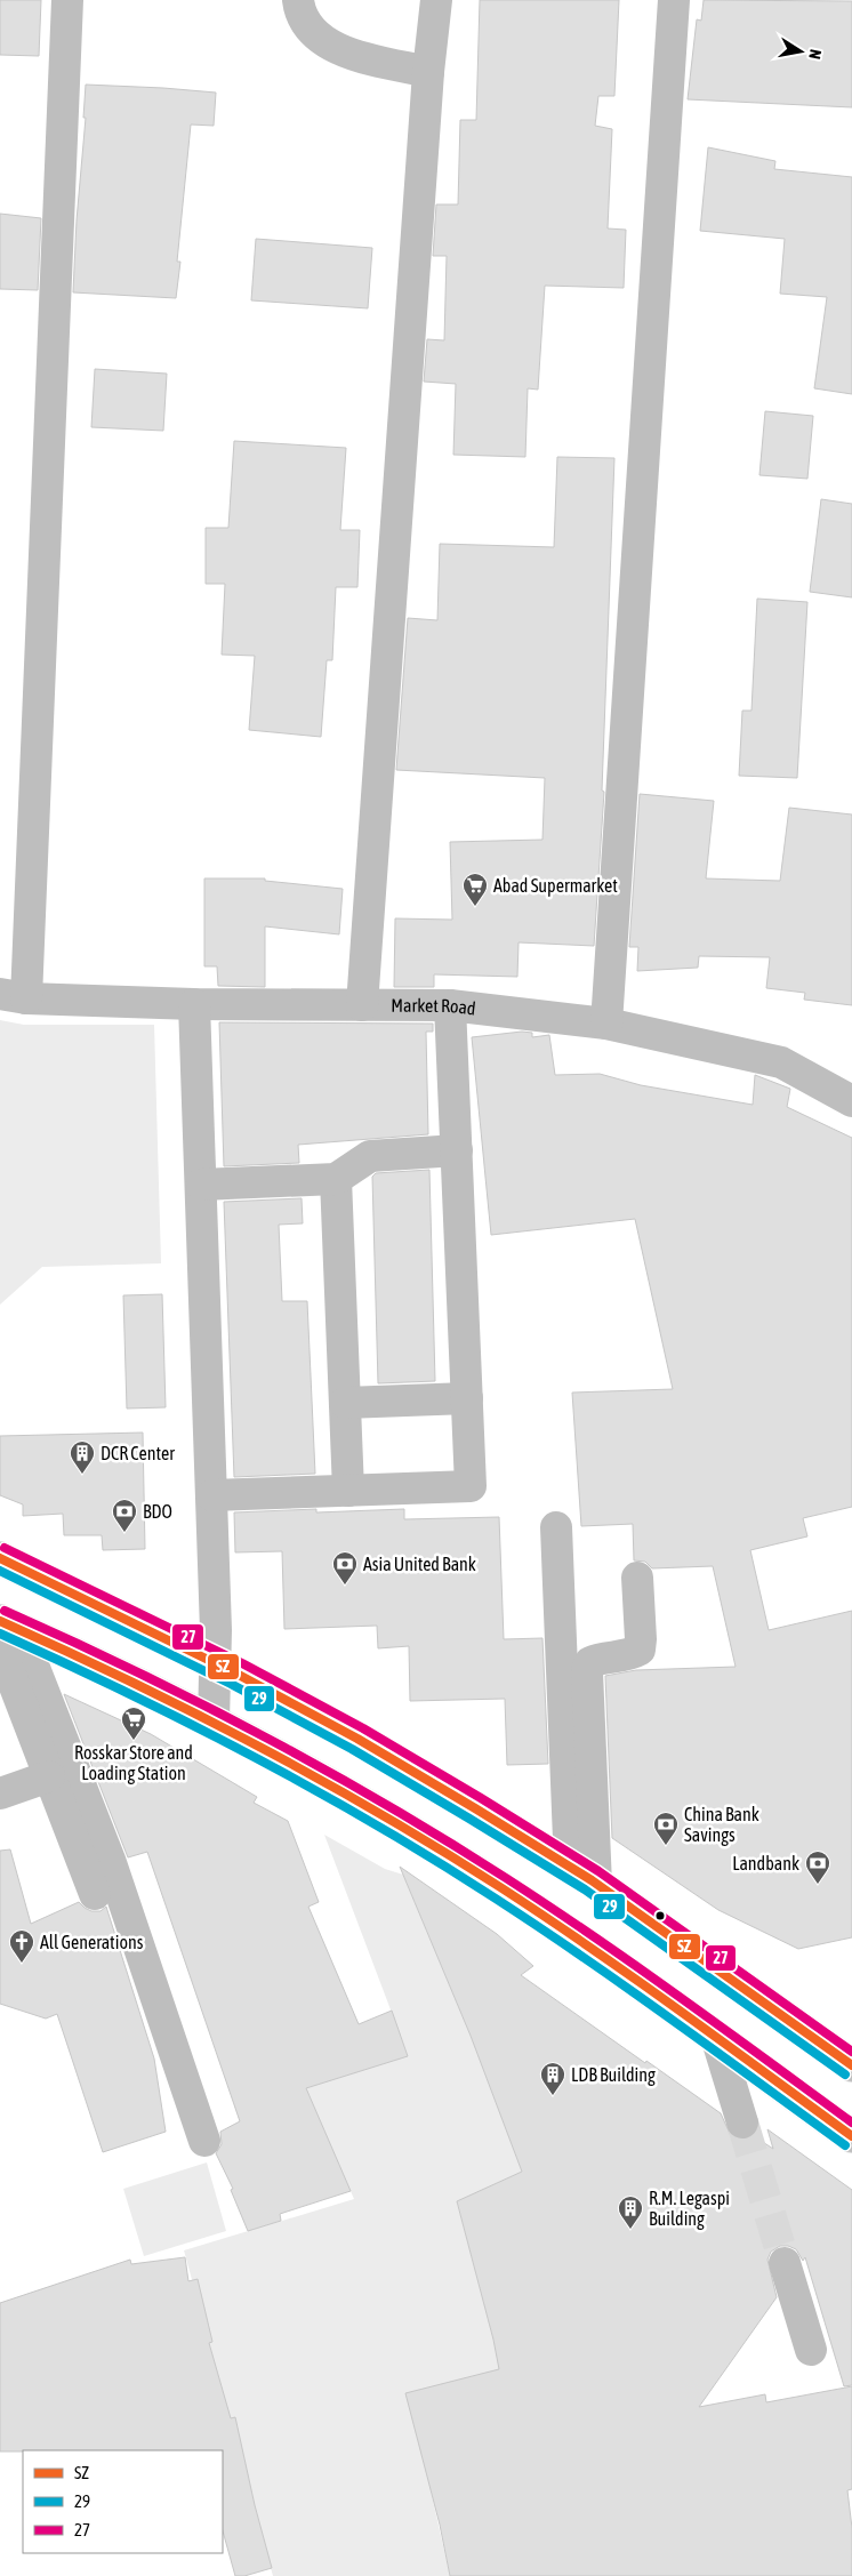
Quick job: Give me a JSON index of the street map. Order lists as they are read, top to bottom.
{
  "streets": {
    "main road": ["Market Road"]
  },
  "places": {
    "supermarket": ["Abad Supermarket", "Rosskar Store and Loading Station"],
    "building": ["DCR Center", "LDB Building", "R.M. Legaspi Building"],
    "bank": [
      "BDO",
      "Asia United Bank",
      "China Bank Savings",
      "Landbank"
    ],
    "church": ["All Generations"]
  },
  "lines": ["transit line 27", "transit line SZ", "transit line 29"],
  "legend": ["SZ", "29", "27"],
  "north": "right"
}
